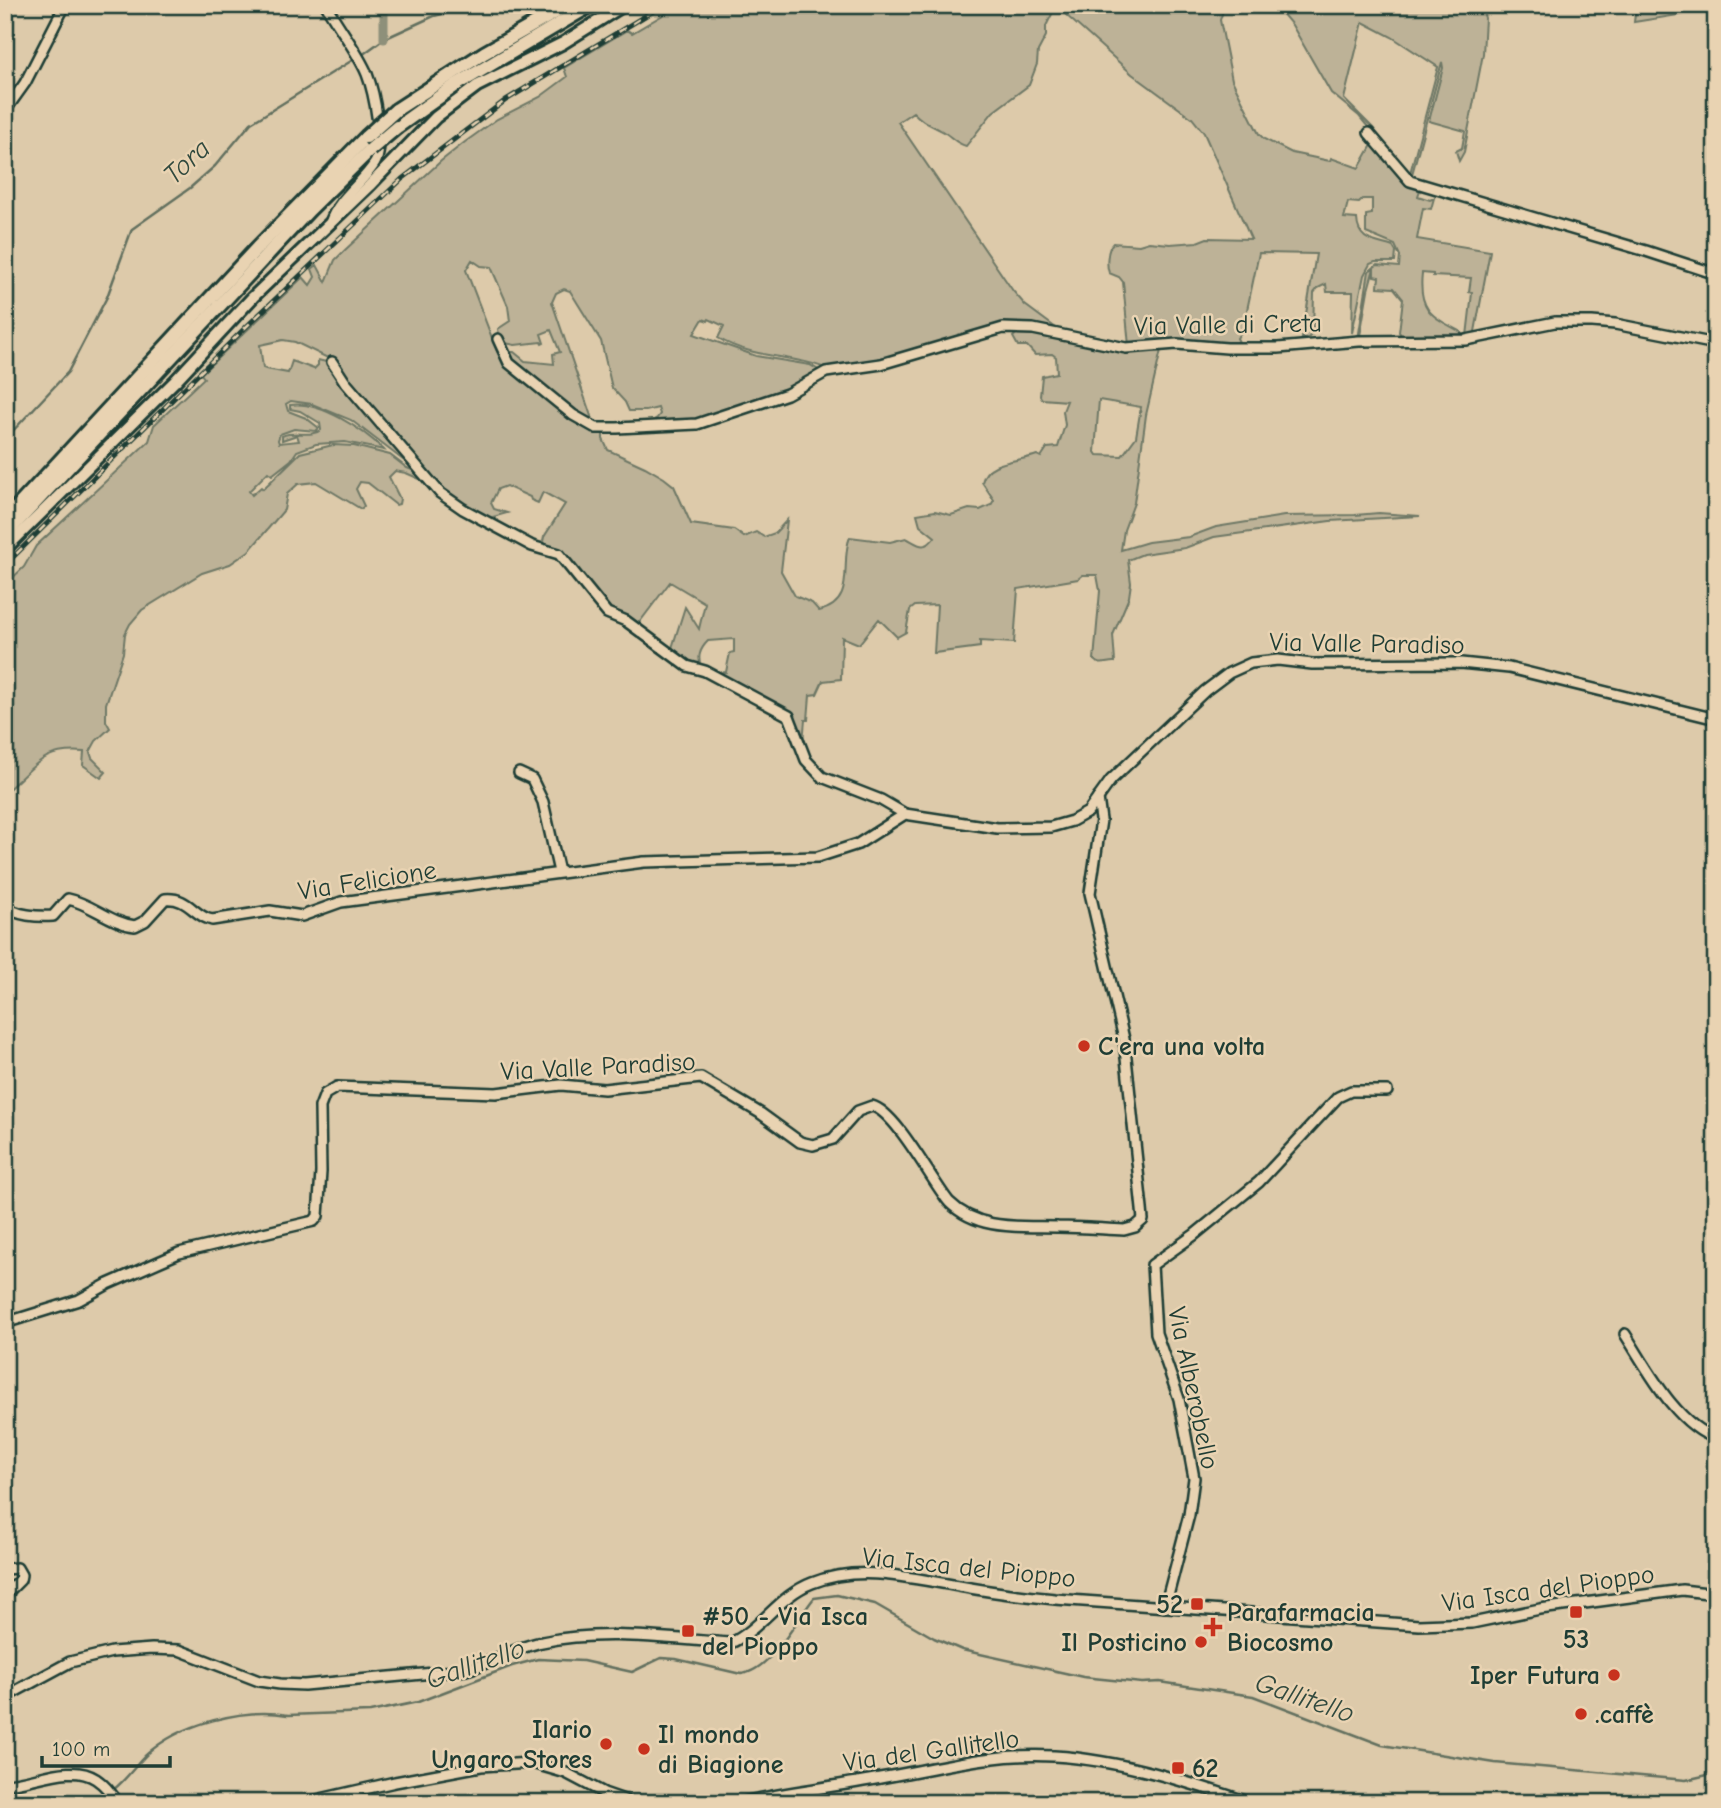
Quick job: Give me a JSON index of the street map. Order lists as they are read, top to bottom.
{
  "streets": {
    "street": [
      "Via Valle di Creta",
      "Via Valle Paradiso",
      "Via Felicione",
      "Via Alberobello",
      "Via Isca del Pioppo",
      "Via del Gallitello"
    ]
  },
  "crossings": [
    ["Via Alberobello", "Via Isca del Pioppo"]
  ],
  "water": ["Tora", "Gallitello"],
  "places": {
    "other": [
      "C'era una volta",
      "Il Posticino",
      "Iper Futura",
      ".caffè",
      "Ilario Ungaro Stores",
      "Il mondo di Biagione"
    ],
    "transit": [
      "52",
      "53",
      "#50 - Via Isca del Pioppo",
      "62"
    ],
    "health": ["Parafarmacia Biocosmo"]
  },
  "scale_bar": "100 m"
}
